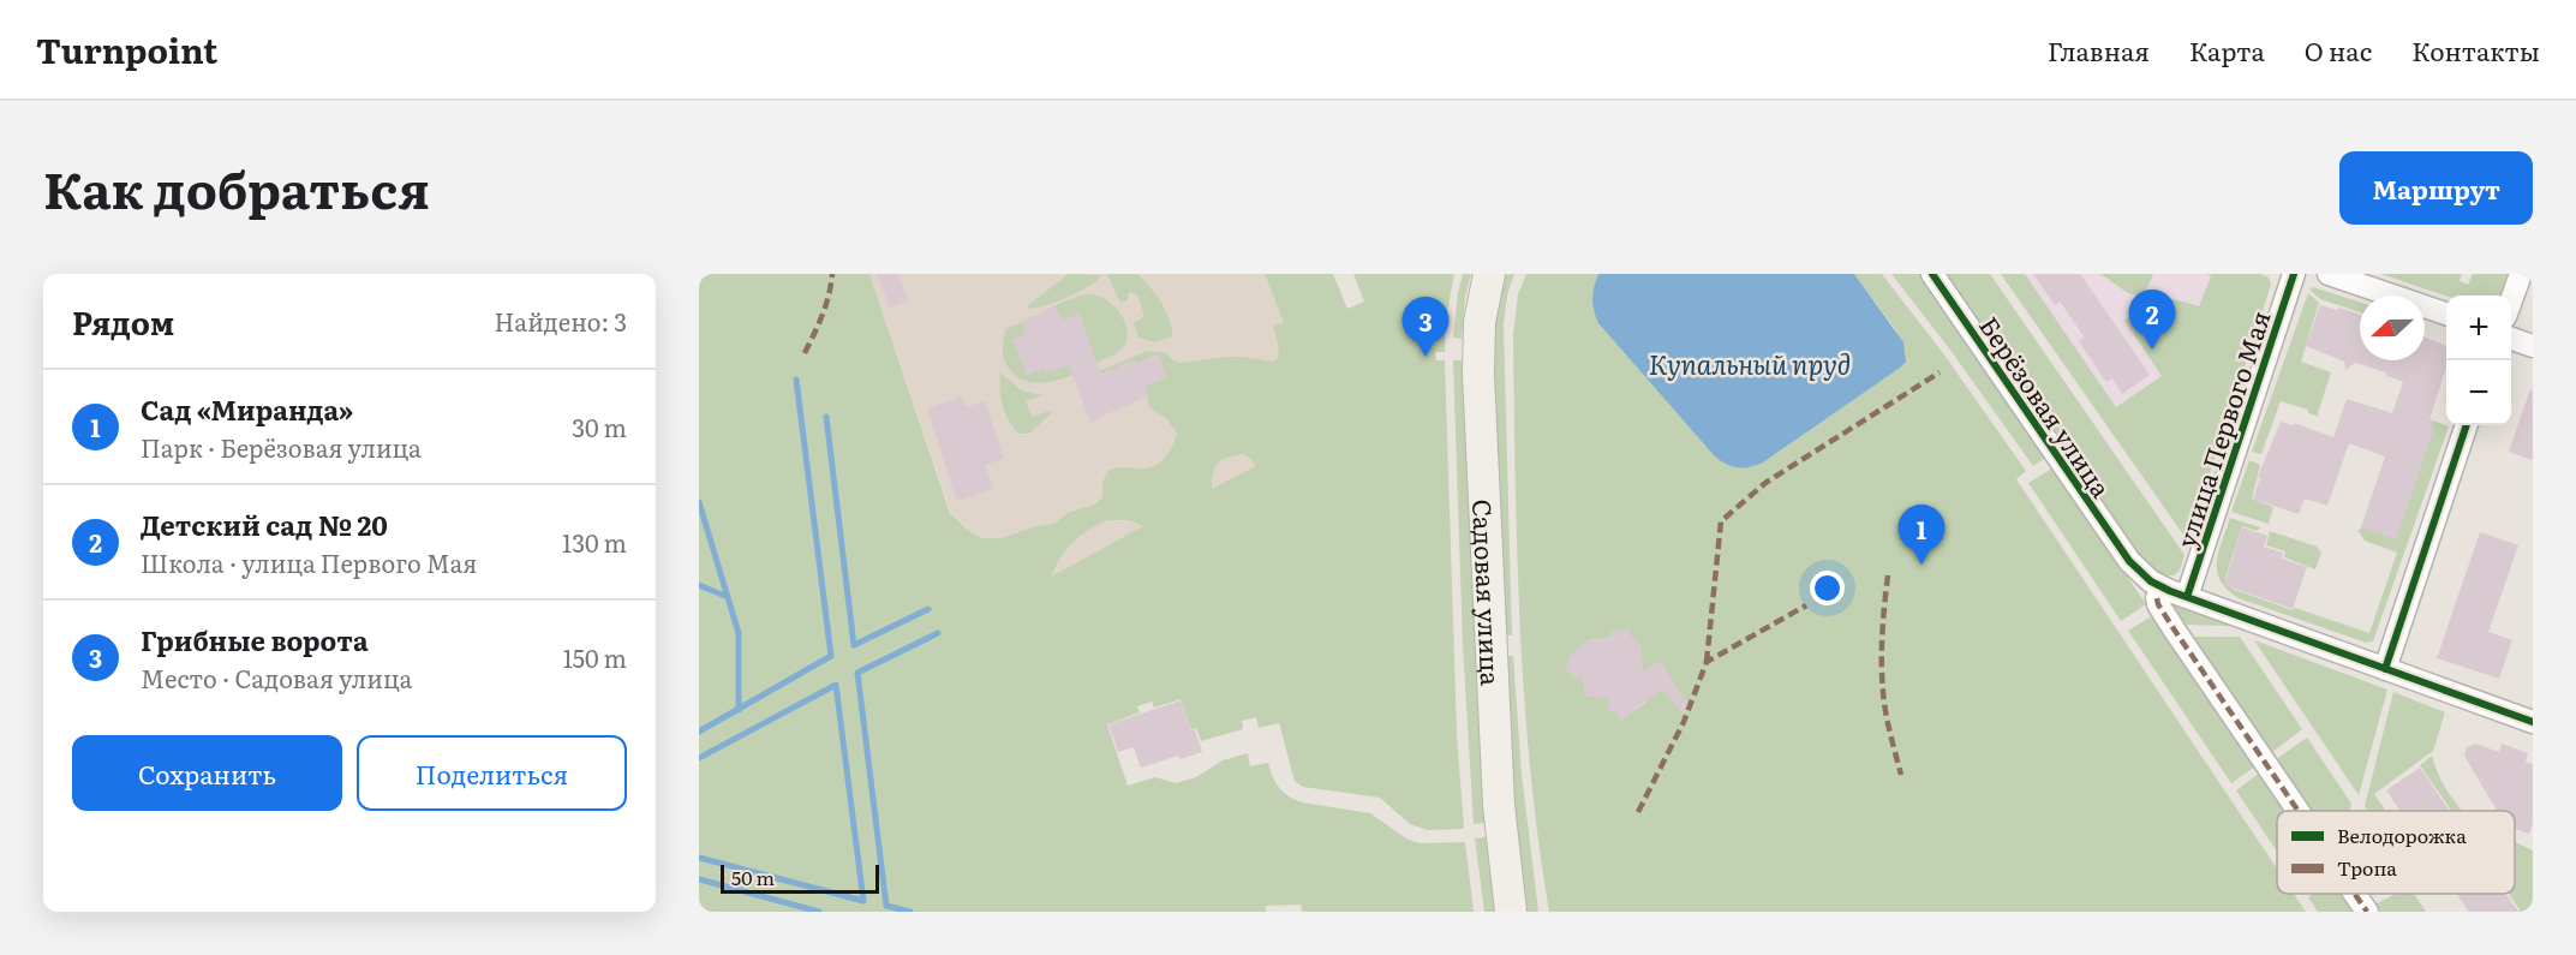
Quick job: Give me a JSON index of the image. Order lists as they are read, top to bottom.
{
  "streets": {
    "main road": ["Садовая улица"],
    "street": ["Берёзовая улица", "улица Первого Мая"]
  },
  "crossings": [
    ["Берёзовая улица", "улица Первого Мая"]
  ],
  "water": ["Купальный пруд"],
  "legend": ["Велодорожка", "Тропа"],
  "scale_bar": "50 m",
  "north": "left",
  "page": {
    "header": "Turnpoint",
    "nav": [
      "Главная",
      "Карта",
      "О нас",
      "Контакты"
    ],
    "title": "Как добраться",
    "buttons": [
      "Маршрут",
      ["Сохранить", "Поделиться"]
    ],
    "heading": ["Рядом", "Найдено: 3"],
    "pins": ["2", "3", "1"],
    "map_buttons": ["+", "−"],
    "list": [
      {
        "mark": "1",
        "name": "Сад «Миранда»",
        "note": "Парк · Берёзовая улица",
        "value": "30 m"
      },
      {
        "mark": "2",
        "name": "Детский сад № 20",
        "note": "Школа · улица Первого Мая",
        "value": "130 m"
      },
      {
        "mark": "3",
        "name": "Грибные ворота",
        "note": "Место · Садовая улица",
        "value": "150 m"
      }
    ],
    "scale": "50 m"
  }
}
